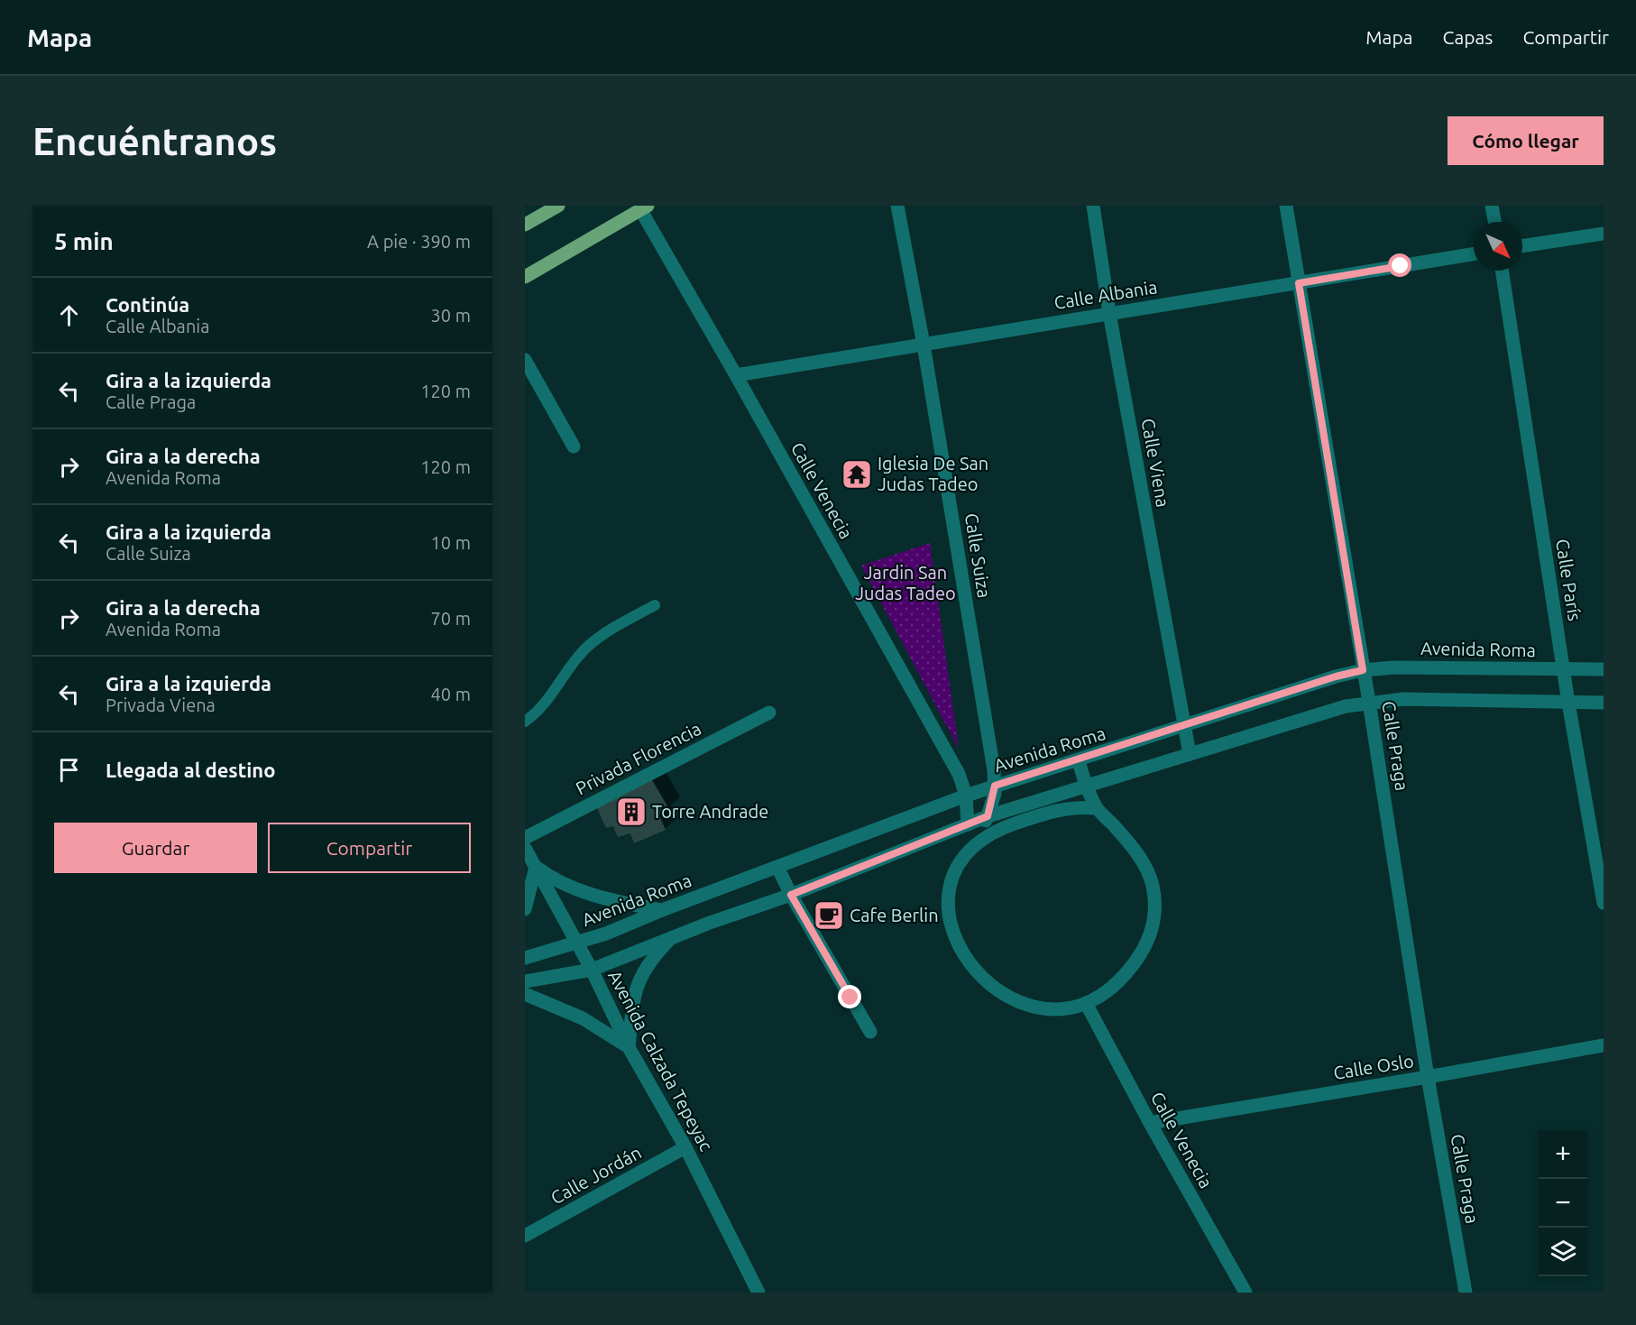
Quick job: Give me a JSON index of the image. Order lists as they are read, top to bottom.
{
  "streets": {
    "street": [
      "Calle Albania",
      "Calle Viena",
      "Calle Venecia",
      "Calle Suiza",
      "Calle París",
      "Avenida Roma",
      "Calle Praga",
      "Privada Florencia",
      "Avenida Calzada Tepeyac",
      "Calle Oslo",
      "Calle Jordán"
    ]
  },
  "crossings": [
    ["Calle Albania", "Calle Viena"],
    ["Calle Albania", "Calle Venecia"],
    ["Calle Albania", "Calle Suiza"],
    ["Calle Albania", "Calle Praga"],
    ["Calle Viena", "Avenida Roma"],
    ["Calle Venecia", "Avenida Roma"],
    ["Calle Venecia", "Calle Oslo"],
    ["Calle Suiza", "Avenida Roma"],
    ["Calle París", "Avenida Roma"],
    ["Avenida Roma", "Calle Praga"],
    ["Avenida Roma", "Avenida Calzada Tepeyac"],
    ["Calle Praga", "Calle Oslo"],
    ["Avenida Calzada Tepeyac", "Calle Jordán"]
  ],
  "parks": ["Jardin San Judas Tadeo"],
  "places": {
    "temple": ["Iglesia De San Judas Tadeo"],
    "building": ["Torre Andrade"],
    "cafe": ["Cafe Berlin"]
  },
  "north": "bottom right",
  "page": {
    "header": "Mapa",
    "nav": ["Mapa", "Capas", "Compartir"],
    "buttons": [
      "Cómo llegar",
      ["Guardar", "Compartir"]
    ],
    "title": "Encuéntranos",
    "heading": ["5 min", "A pie · 390 m"],
    "list": [
      ["Continúa", "Calle Albania", "30 m"],
      ["Gira a la izquierda", "Calle Praga", "120 m"],
      ["Gira a la derecha", "Avenida Roma", "120 m"],
      ["Gira a la izquierda", "Calle Suiza", "10 m"],
      ["Gira a la derecha", "Avenida Roma", "70 m"],
      ["Gira a la izquierda", "Privada Viena", "40 m"],
      "Llegada al destino"
    ],
    "map_buttons": ["+", "−"]
  }
}
